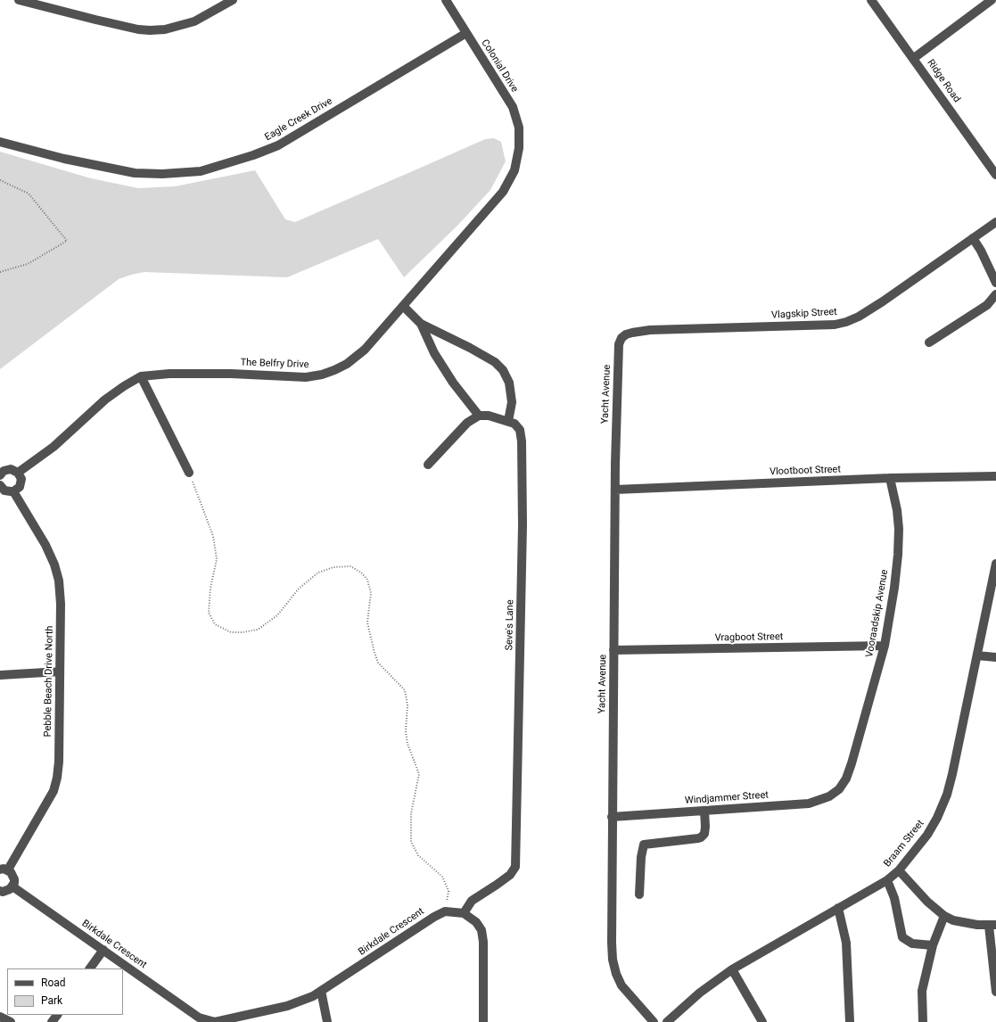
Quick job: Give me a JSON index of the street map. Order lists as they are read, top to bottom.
{
  "streets": {
    "street": [
      "Colonial Drive",
      "Ridge Road",
      "Eagle Creek Drive",
      "Vlagskip Street",
      "The Belfry Drive",
      "Yacht Avenue",
      "Vlootboot Street",
      "Vooraadskip Avenue",
      "Seve's Lane",
      "Vragboot Street",
      "Pebble Beach Drive North",
      "Windjammer Street",
      "Braam Street",
      "Birkdale Crescent"
    ]
  },
  "crossings": [
    ["Colonial Drive", "Eagle Creek Drive"],
    ["Colonial Drive", "The Belfry Drive"],
    ["Vlagskip Street", "Yacht Avenue"],
    ["Yacht Avenue", "Vlootboot Street"],
    ["Yacht Avenue", "Vragboot Street"],
    ["Yacht Avenue", "Windjammer Street"],
    ["Vlootboot Street", "Vooraadskip Avenue"],
    ["Vooraadskip Avenue", "Vragboot Street"],
    ["Vooraadskip Avenue", "Windjammer Street"]
  ],
  "legend": ["Road", "Park"]
}
